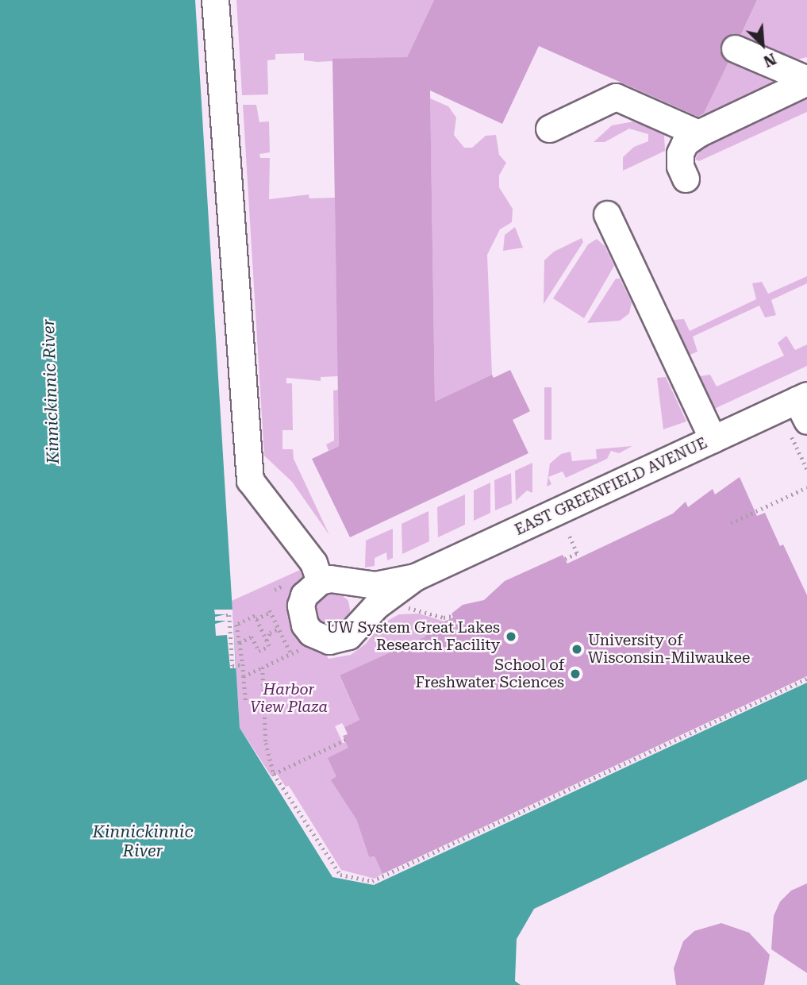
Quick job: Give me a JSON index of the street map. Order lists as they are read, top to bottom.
{
  "streets": {
    "street": ["EAST GREENFIELD AVENUE"]
  },
  "water": ["Kinnickinnic River"],
  "parks": ["Harbor View Plaza"],
  "places": ["UW System Great Lakes Research Facility", "University of Wisconsin-Milwaukee", "School of Freshwater Sciences"],
  "north": "bottom right"
}
